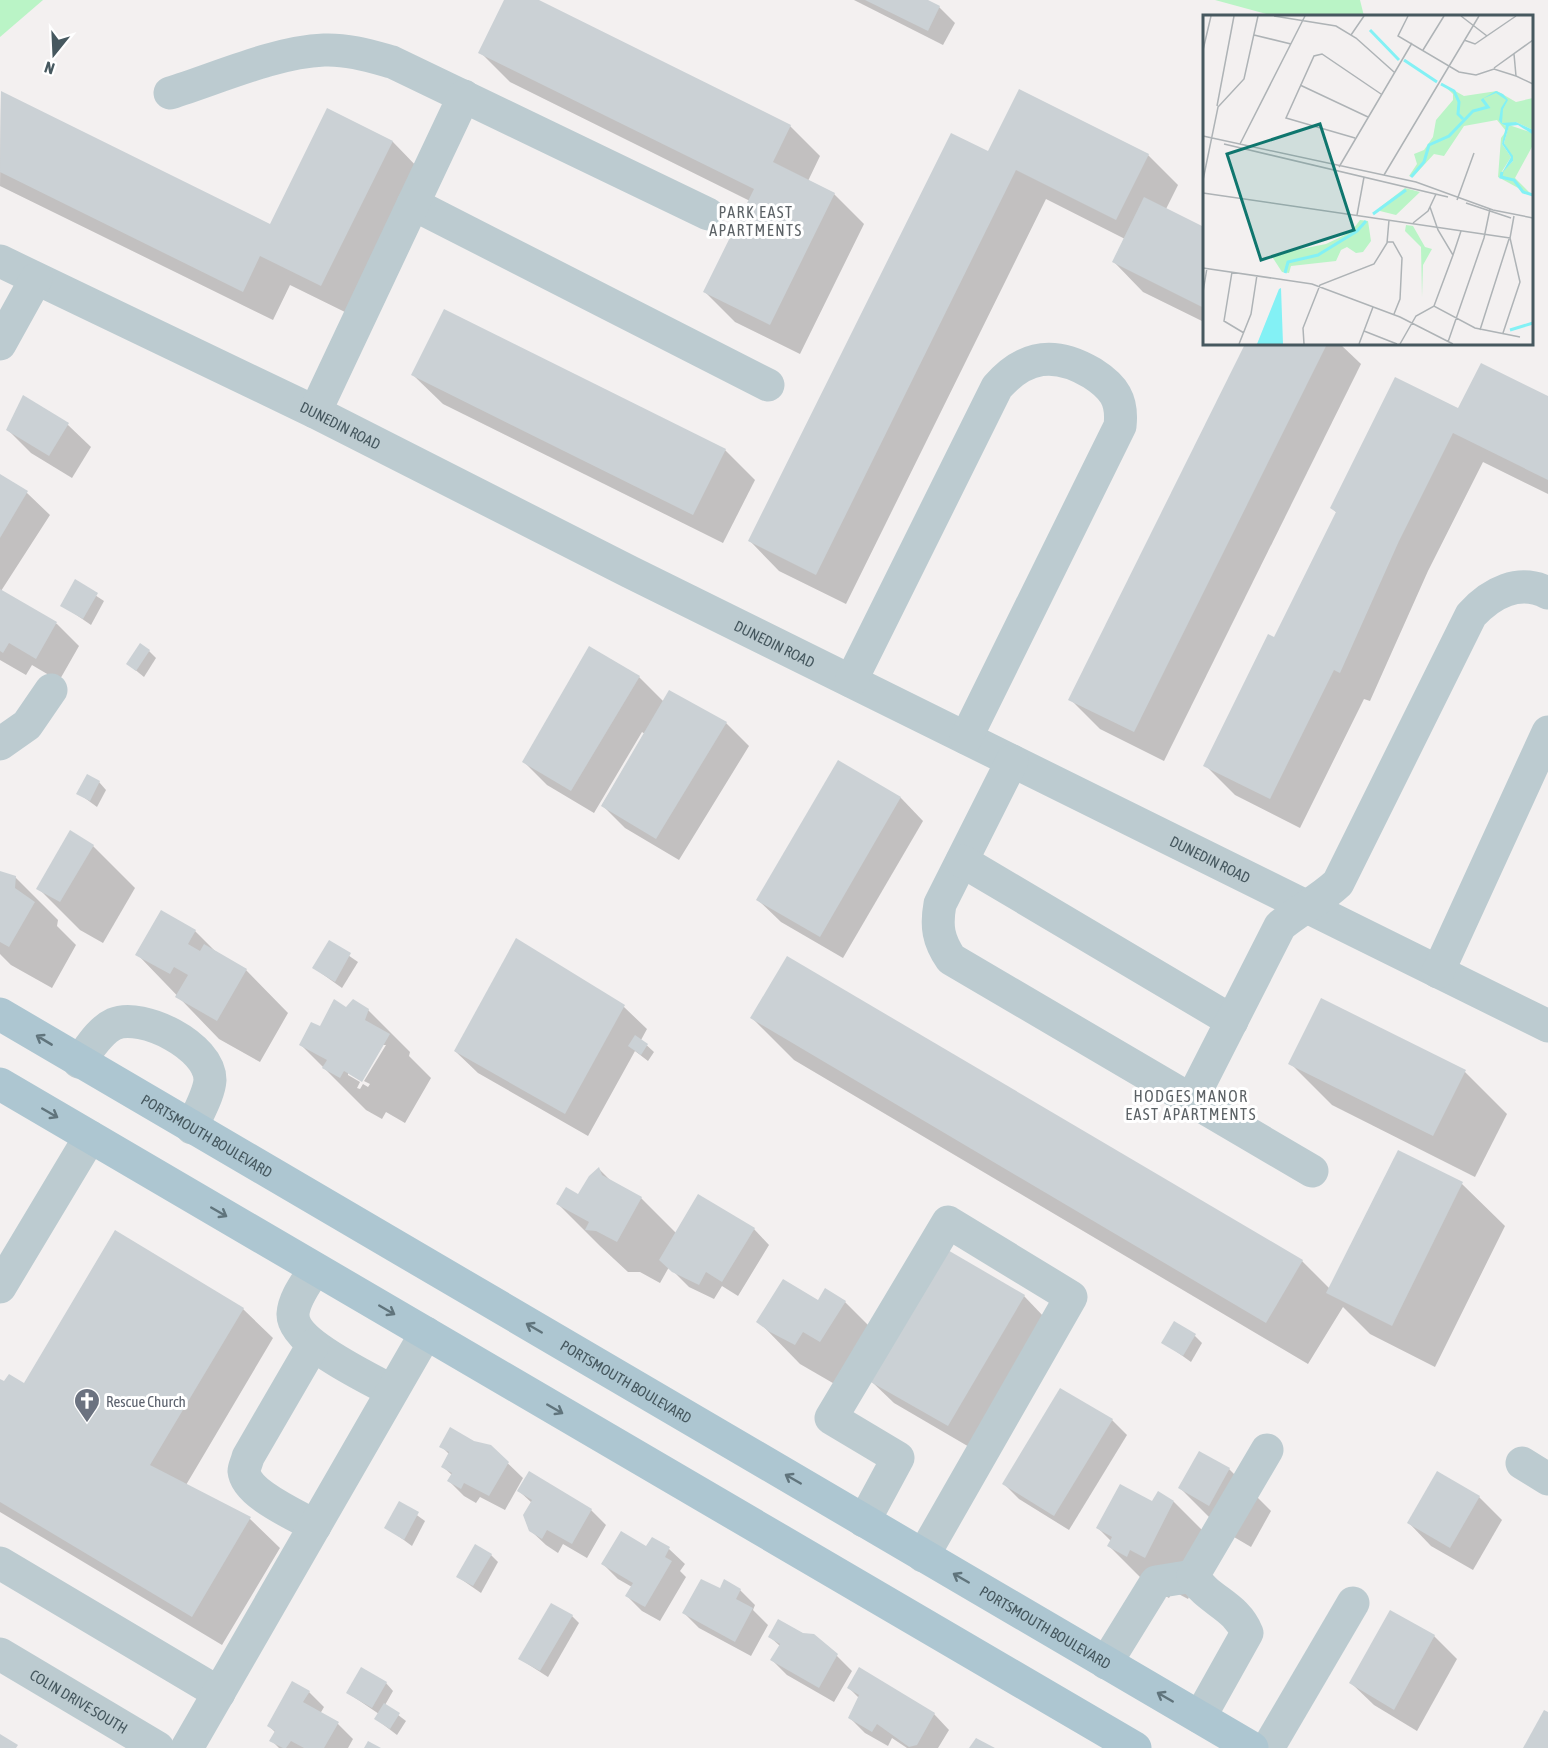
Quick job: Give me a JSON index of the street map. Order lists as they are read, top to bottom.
{
  "streets": {
    "main road": ["PORTSMOUTH BOULEVARD"],
    "street": ["DUNEDIN ROAD", "COLIN DRIVE SOUTH"]
  },
  "districts": ["PARK EAST APARTMENTS", "HODGES MANOR EAST APARTMENTS"],
  "places": {
    "church": ["Rescue Church"]
  },
  "north": "bottom"
}
